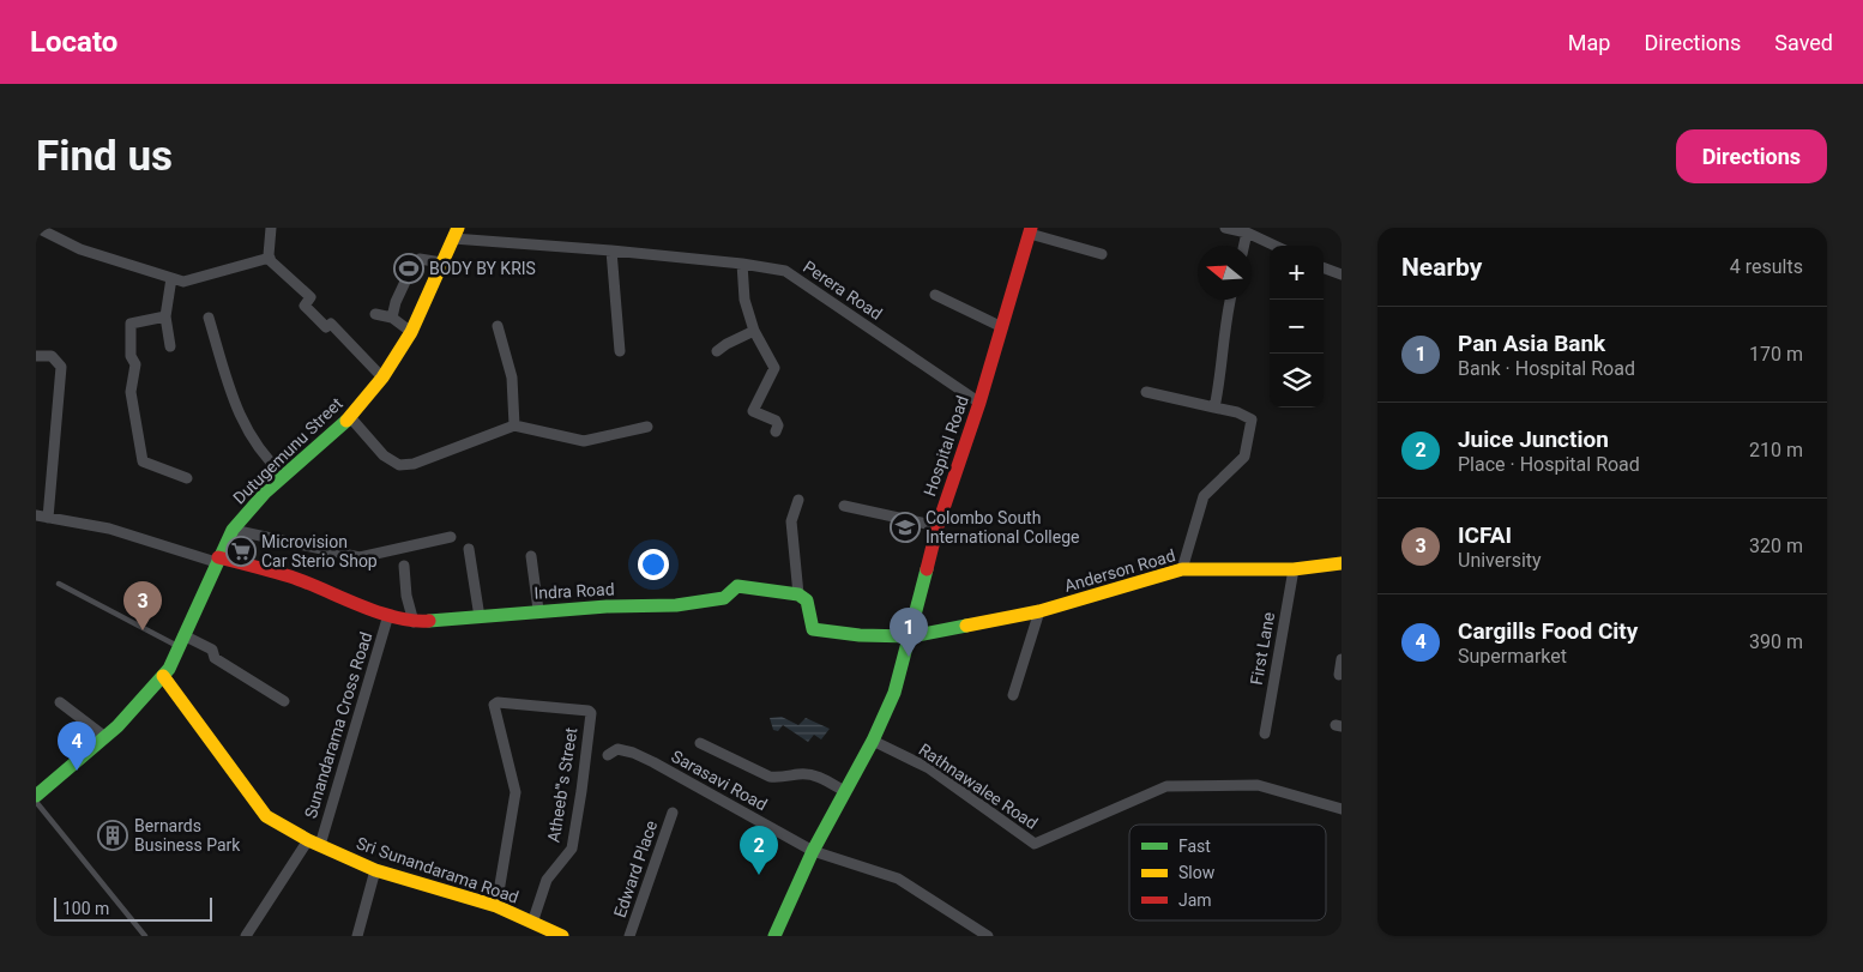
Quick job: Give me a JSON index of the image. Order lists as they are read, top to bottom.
{
  "streets": {
    "main road": [
      "Hospital Road",
      "Dutugemunu Street",
      "Anderson Road",
      "Indra Road",
      "Sri Sunandarama Road"
    ],
    "street": [
      "Perera Road",
      "First Lane",
      "Sunandarama Cross Road",
      "Sarasavi Road",
      "Atheeb'''s Street",
      "Rathnawalee Road",
      "Edward Place"
    ]
  },
  "crossings": [
    ["Perera Road", "Hospital Road"],
    ["Perera Road", "Dutugemunu Street"],
    ["Hospital Road", "Anderson Road"],
    ["Hospital Road", "Sarasavi Road"],
    ["Hospital Road", "Rathnawalee Road"],
    ["Dutugemunu Street", "Indra Road"],
    ["Dutugemunu Street", "Sri Sunandarama Road"],
    ["Anderson Road", "First Lane"],
    ["Indra Road", "Sunandarama Cross Road"],
    ["Sunandarama Cross Road", "Sri Sunandarama Road"],
    ["Atheeb'''s Street", "Sri Sunandarama Road"]
  ],
  "places": {
    "sports": ["BODY BY KRIS"],
    "school or university": ["Colombo South International College"],
    "supermarket": ["Microvision Car Sterio Shop"],
    "building": ["Bernards Business Park"]
  },
  "legend": ["Fast", "Slow", "Jam"],
  "scale_bar": "100 m",
  "north": "left",
  "page": {
    "header": "Locato",
    "nav": ["Map", "Directions", "Saved"],
    "buttons": "Directions",
    "title": "Find us",
    "heading": ["Nearby", "4 results"],
    "map_buttons": ["+", "−"],
    "list": [
      {
        "mark": "1",
        "name": "Pan Asia Bank",
        "note": "Bank · Hospital Road",
        "value": "170 m"
      },
      {
        "mark": "2",
        "name": "Juice Junction",
        "note": "Place · Hospital Road",
        "value": "210 m"
      },
      {
        "mark": "3",
        "name": "ICFAI",
        "note": "University",
        "value": "320 m"
      },
      {
        "mark": "4",
        "name": "Cargills Food City",
        "note": "Supermarket",
        "value": "390 m"
      }
    ],
    "pins": [
      "3",
      "1",
      "4",
      "2"
    ],
    "scale": "100 m"
  }
}
